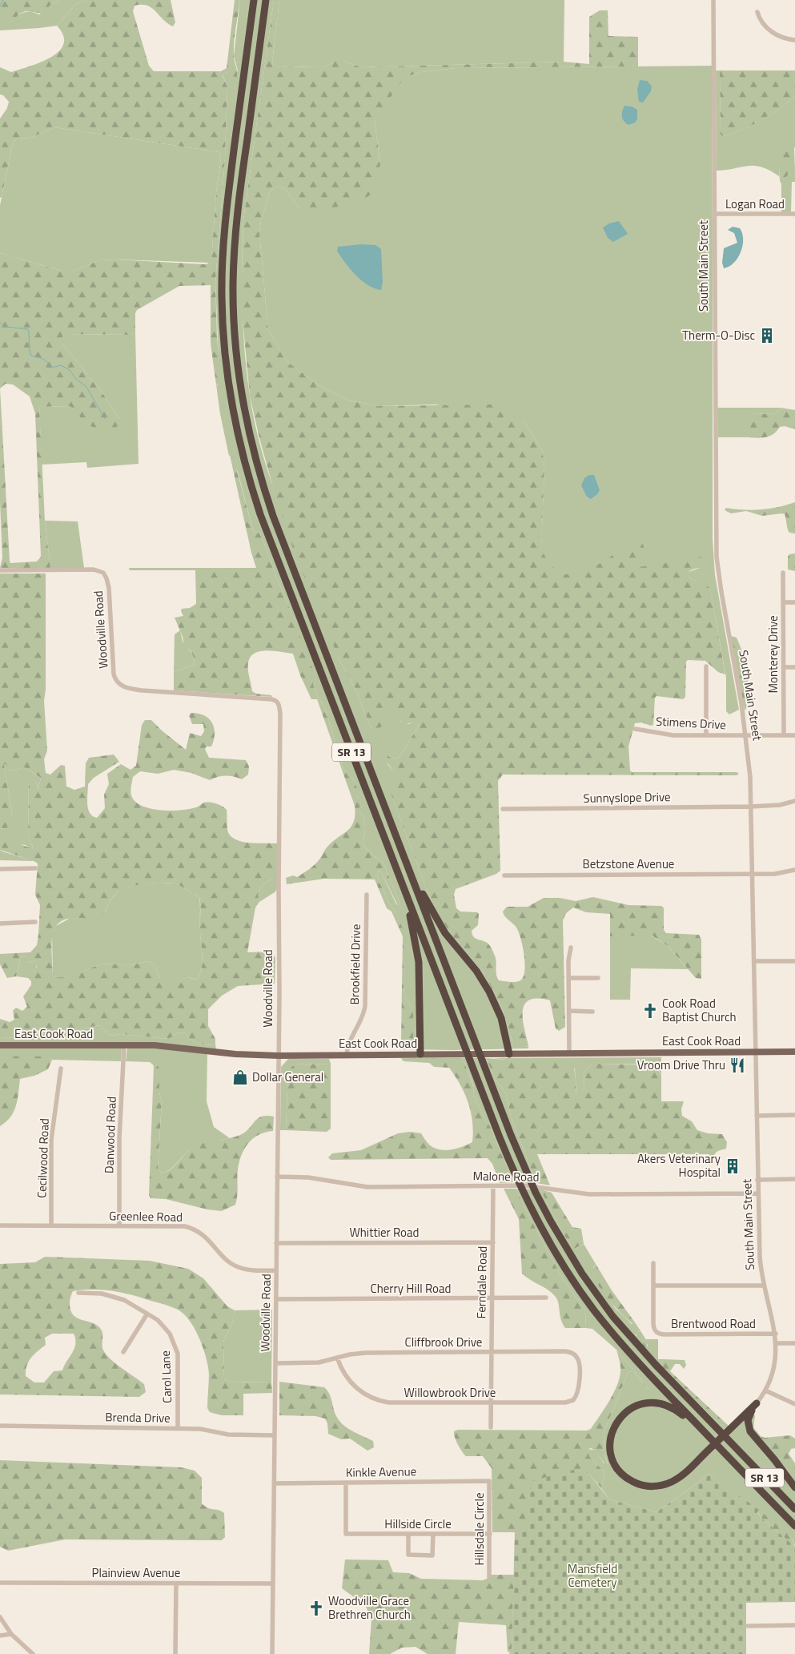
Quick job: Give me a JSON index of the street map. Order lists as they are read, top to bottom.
{
  "streets": {
    "highway": ["SR 13"],
    "main road": ["East Cook Road"],
    "street": [
      "Logan Road",
      "South Main Street",
      "Woodville Road",
      "Monterey Drive",
      "Stimens Drive",
      "Sunnyslope Drive",
      "Betzstone Avenue",
      "Brookfield Drive",
      "Danwood Road",
      "Cecilwood Road",
      "Malone Road",
      "Greenlee Road",
      "Whittier Road",
      "Ferndale Road",
      "Cherry Hill Road",
      "Brentwood Road",
      "Cliffbrook Drive",
      "Carol Lane",
      "Willowbrook Drive",
      "Brenda Drive",
      "Kinkle Avenue",
      "Hillside Circle",
      "Hillsdale Circle",
      "Plainview Avenue"
    ]
  },
  "crossings": [
    ["Logan Road", "South Main Street"],
    ["South Main Street", "Stimens Drive"],
    ["South Main Street", "Sunnyslope Drive"],
    ["South Main Street", "Betzstone Avenue"],
    ["South Main Street", "East Cook Road"],
    ["South Main Street", "Malone Road"],
    ["South Main Street", "Brentwood Road"],
    ["Woodville Road", "East Cook Road"],
    ["Woodville Road", "Malone Road"],
    ["Woodville Road", "Greenlee Road"],
    ["Woodville Road", "Whittier Road"],
    ["Woodville Road", "Cherry Hill Road"],
    ["Woodville Road", "Cliffbrook Drive"],
    ["Woodville Road", "Brenda Drive"],
    ["Woodville Road", "Kinkle Avenue"],
    ["Woodville Road", "Plainview Avenue"],
    ["Monterey Drive", "Stimens Drive"],
    ["Brookfield Drive", "East Cook Road"],
    ["East Cook Road", "Danwood Road"],
    ["Danwood Road", "Greenlee Road"],
    ["Cecilwood Road", "Greenlee Road"],
    ["Malone Road", "Ferndale Road"],
    ["Whittier Road", "Ferndale Road"],
    ["Ferndale Road", "Cherry Hill Road"],
    ["Ferndale Road", "Cliffbrook Drive"],
    ["Ferndale Road", "Willowbrook Drive"],
    ["Cliffbrook Drive", "Willowbrook Drive"],
    ["Carol Lane", "Brenda Drive"],
    ["Kinkle Avenue", "Hillside Circle"],
    ["Kinkle Avenue", "Hillsdale Circle"],
    ["Hillside Circle", "Hillsdale Circle"]
  ],
  "parks": ["Mansfield Cemetery"],
  "places": {
    "building": ["Therm-O-Disc", "Akers Veterinary Hospital"],
    "church": ["Cook Road Baptist Church", "Woodville Grace Brethren Church"],
    "restaurant": ["Vroom Drive Thru"],
    "shop": ["Dollar General"]
  }
}
